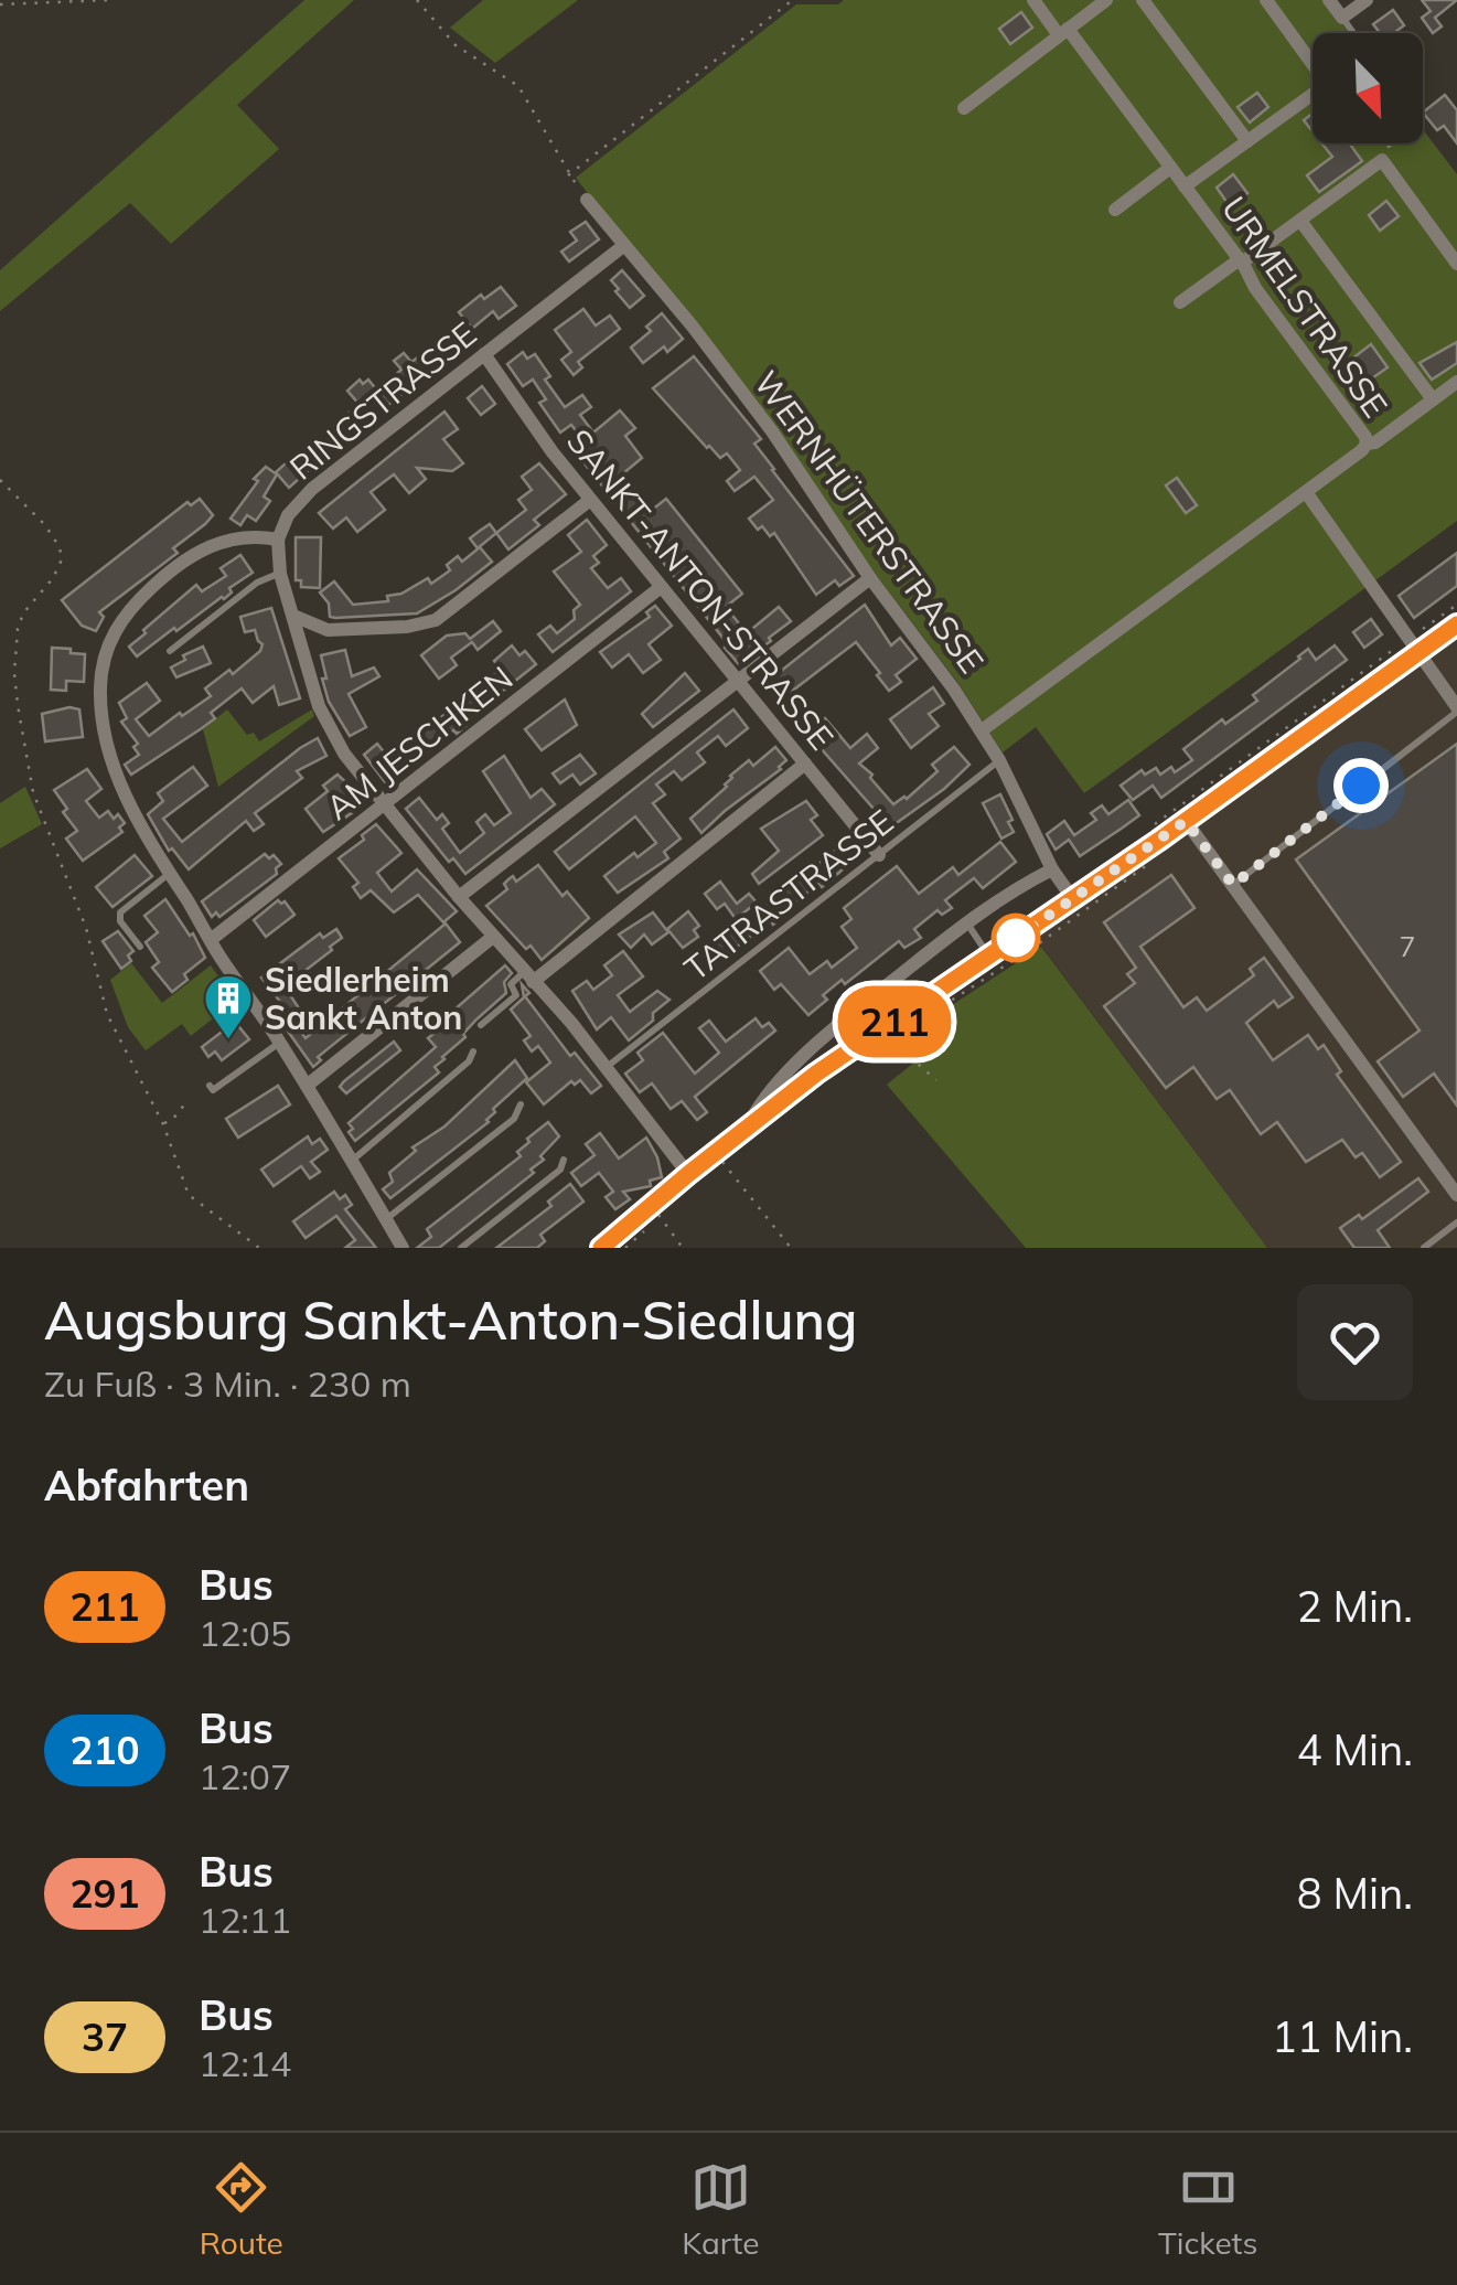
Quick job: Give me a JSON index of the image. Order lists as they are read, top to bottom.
{
  "streets": {
    "street": [
      "URMELSTRASSE",
      "RINGSTRASSE",
      "WERNHÜTERSTRASSE",
      "SANKT-ANTON-STRASSE",
      "AM JESCHKEN"
    ],
    "lane": ["TATRASTRASSE"]
  },
  "crossings": [
    ["URMELSTRASSE", "WERNHÜTERSTRASSE"],
    ["RINGSTRASSE", "WERNHÜTERSTRASSE"],
    ["RINGSTRASSE", "SANKT-ANTON-STRASSE"],
    ["WERNHÜTERSTRASSE", "TATRASTRASSE"],
    ["SANKT-ANTON-STRASSE", "AM JESCHKEN"],
    ["SANKT-ANTON-STRASSE", "TATRASTRASSE"]
  ],
  "places": {
    "building": ["Siedlerheim Sankt Anton"]
  },
  "lines": ["bus line 211"],
  "house_numbers": ["7"],
  "north": "bottom right",
  "page": {
    "on_map": "211",
    "heading": [
      ["Augsburg Sankt-Anton-Siedlung", "Zu Fuß · 3 Min. · 230 m"],
      "Abfahrten"
    ],
    "list": [
      {
        "mark": "211",
        "name": "Bus",
        "note": "12:05",
        "value": "2 Min."
      },
      {
        "mark": "210",
        "name": "Bus",
        "note": "12:07",
        "value": "4 Min."
      },
      {
        "mark": "291",
        "name": "Bus",
        "note": "12:11",
        "value": "8 Min."
      },
      {
        "mark": "37",
        "name": "Bus",
        "note": "12:14",
        "value": "11 Min."
      }
    ],
    "tabs": ["Route", "Karte", "Tickets"]
  }
}
